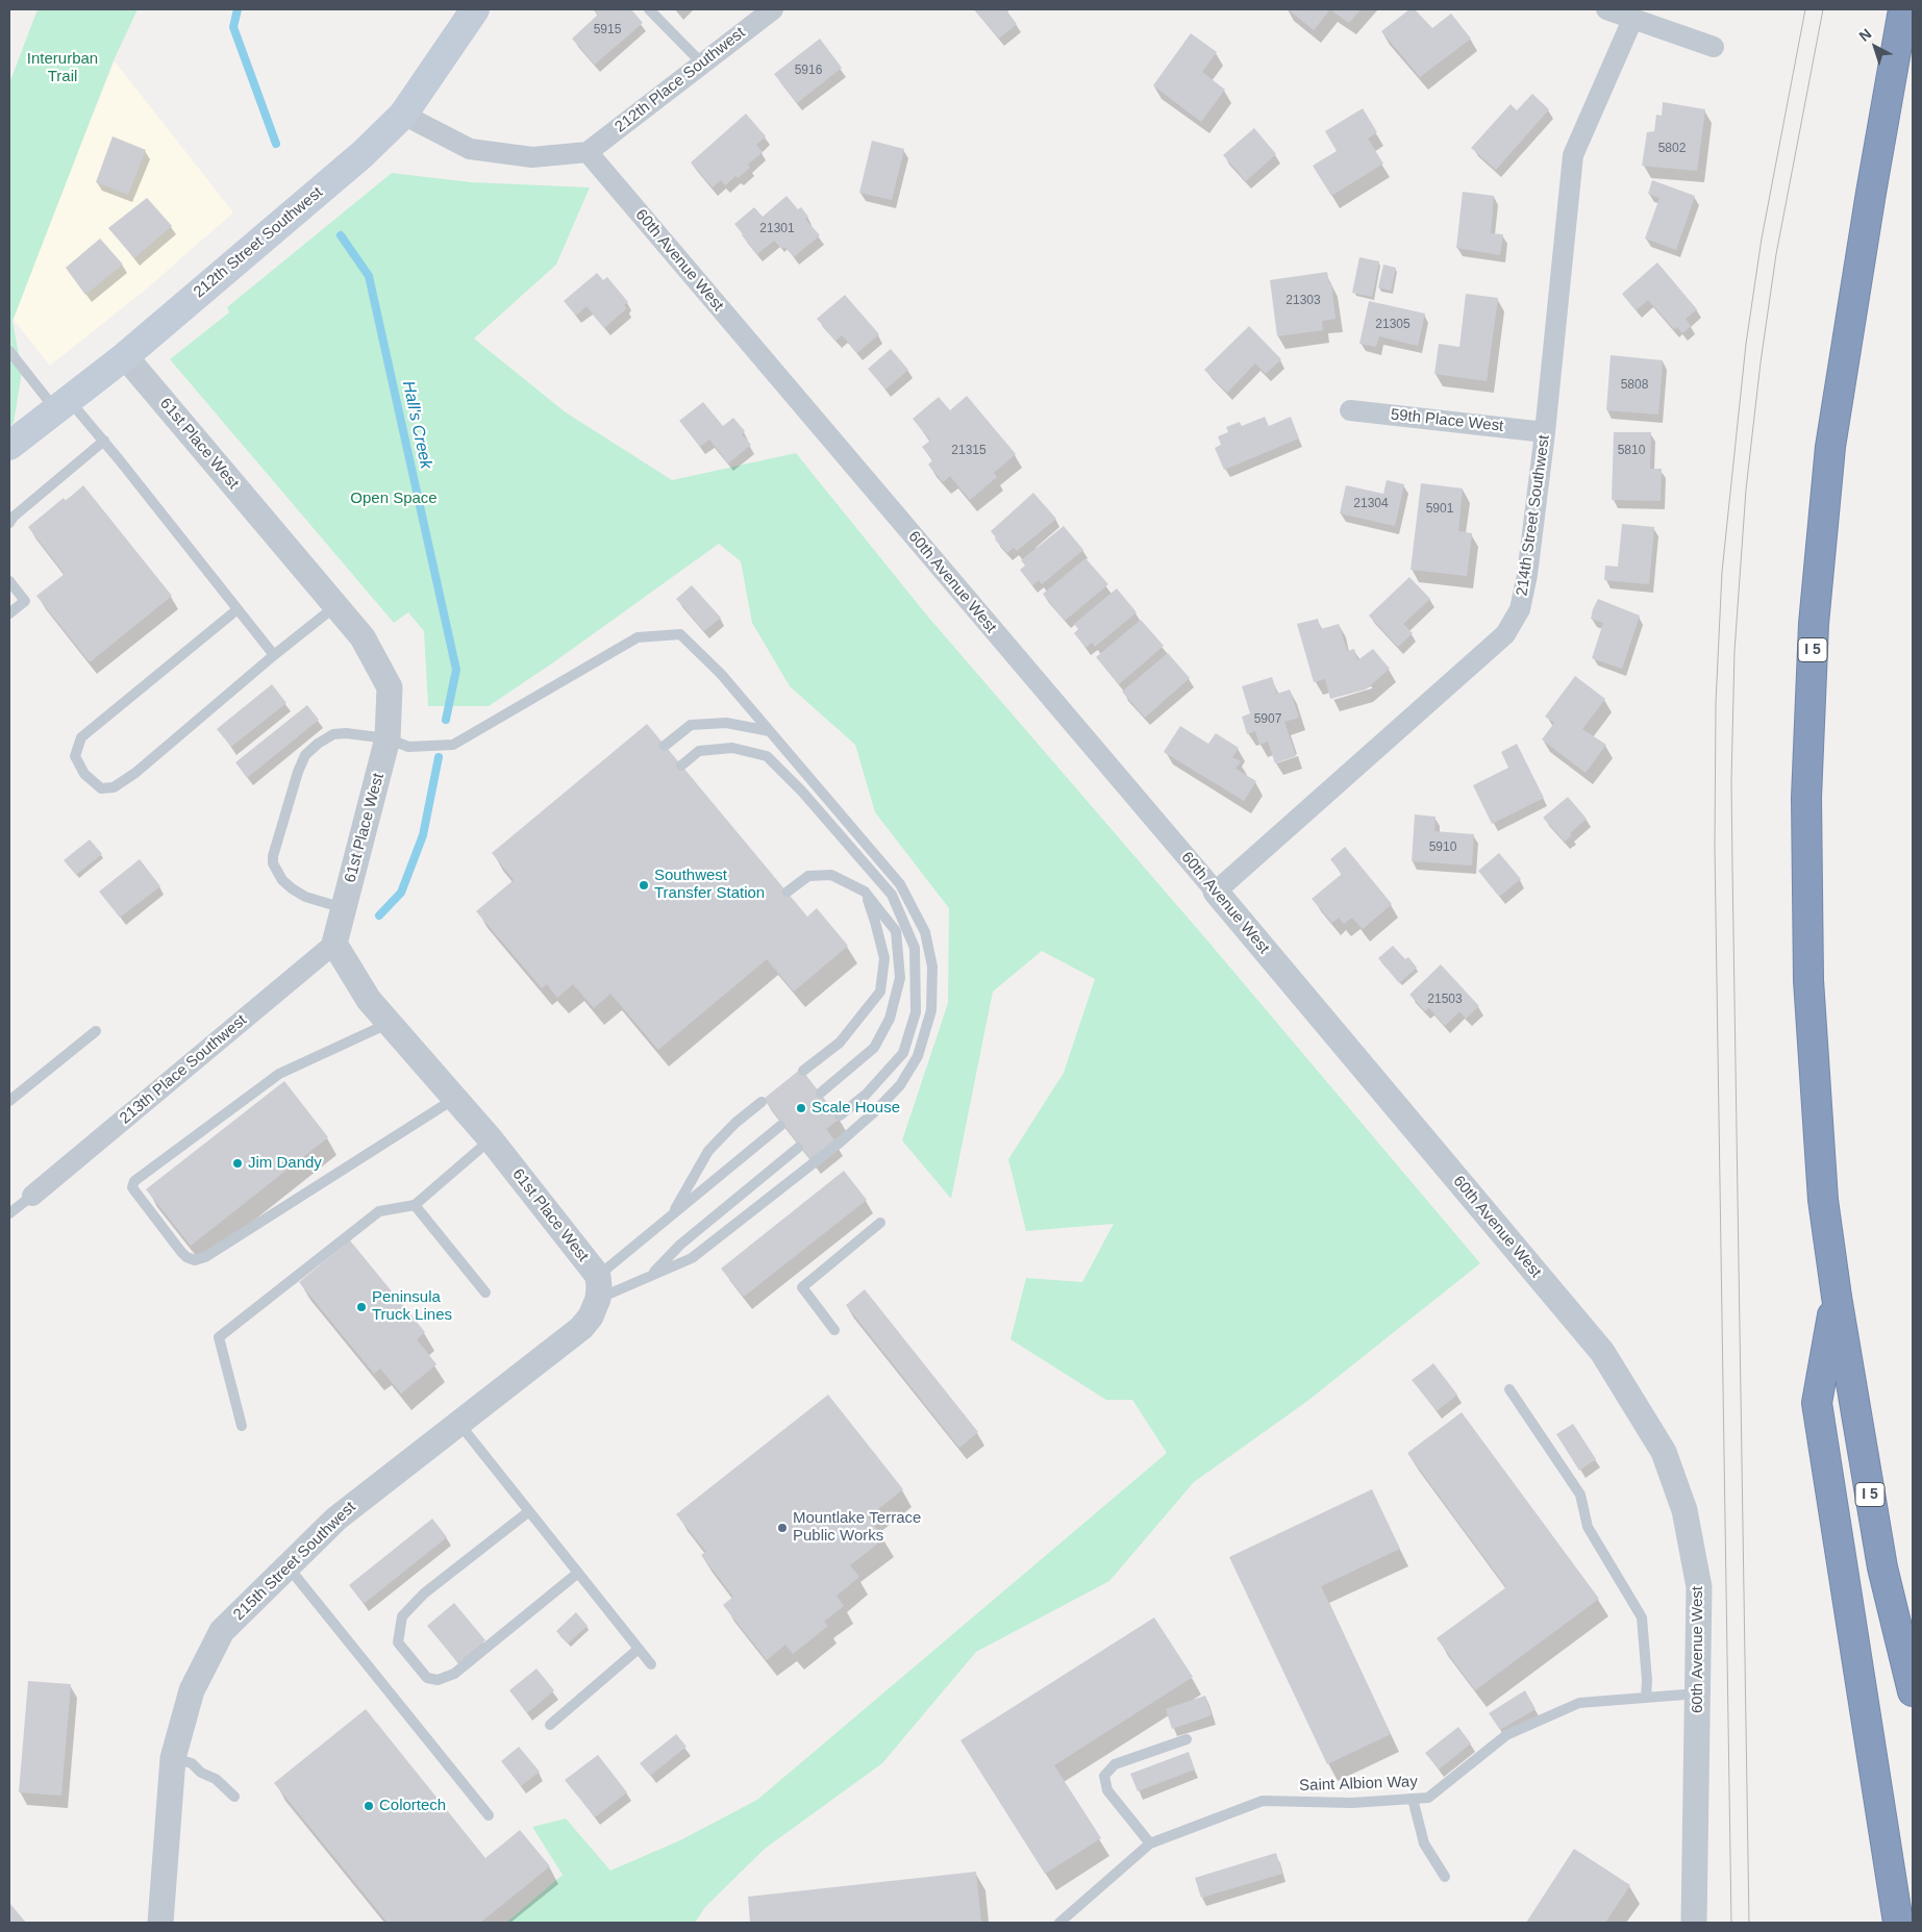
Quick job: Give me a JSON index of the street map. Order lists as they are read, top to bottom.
{
  "streets": {
    "highway": ["I 5"],
    "main road": ["212th Street Southwest"],
    "street": [
      "212th Place Southwest",
      "60th Avenue West",
      "59th Place West",
      "61st Place West",
      "214th Street Southwest",
      "213th Place Southwest",
      "215th Street Southwest"
    ],
    "lane": ["Saint Albion Way"]
  },
  "crossings": [
    ["212th Place Southwest", "60th Avenue West"],
    ["212th Street Southwest", "61st Place West"],
    ["60th Avenue West", "214th Street Southwest"],
    ["60th Avenue West", "Saint Albion Way"],
    ["59th Place West", "214th Street Southwest"],
    ["61st Place West", "213th Place Southwest"],
    ["61st Place West", "215th Street Southwest"]
  ],
  "water": ["Hall's Creek"],
  "parks": ["Interurban Trail", "Open Space"],
  "places": [
    "Southwest Transfer Station",
    "Scale House",
    "Jim Dandy",
    "Peninsula Truck Lines",
    "Mountlake Terrace Public Works",
    "Colortech"
  ],
  "house_numbers": [
    "5915",
    "5916",
    "5802",
    "21301",
    "21303",
    "21305",
    "5808",
    "21315",
    "5810",
    "21304",
    "5901",
    "5907",
    "5910",
    "21503"
  ],
  "north": "top left"
}
